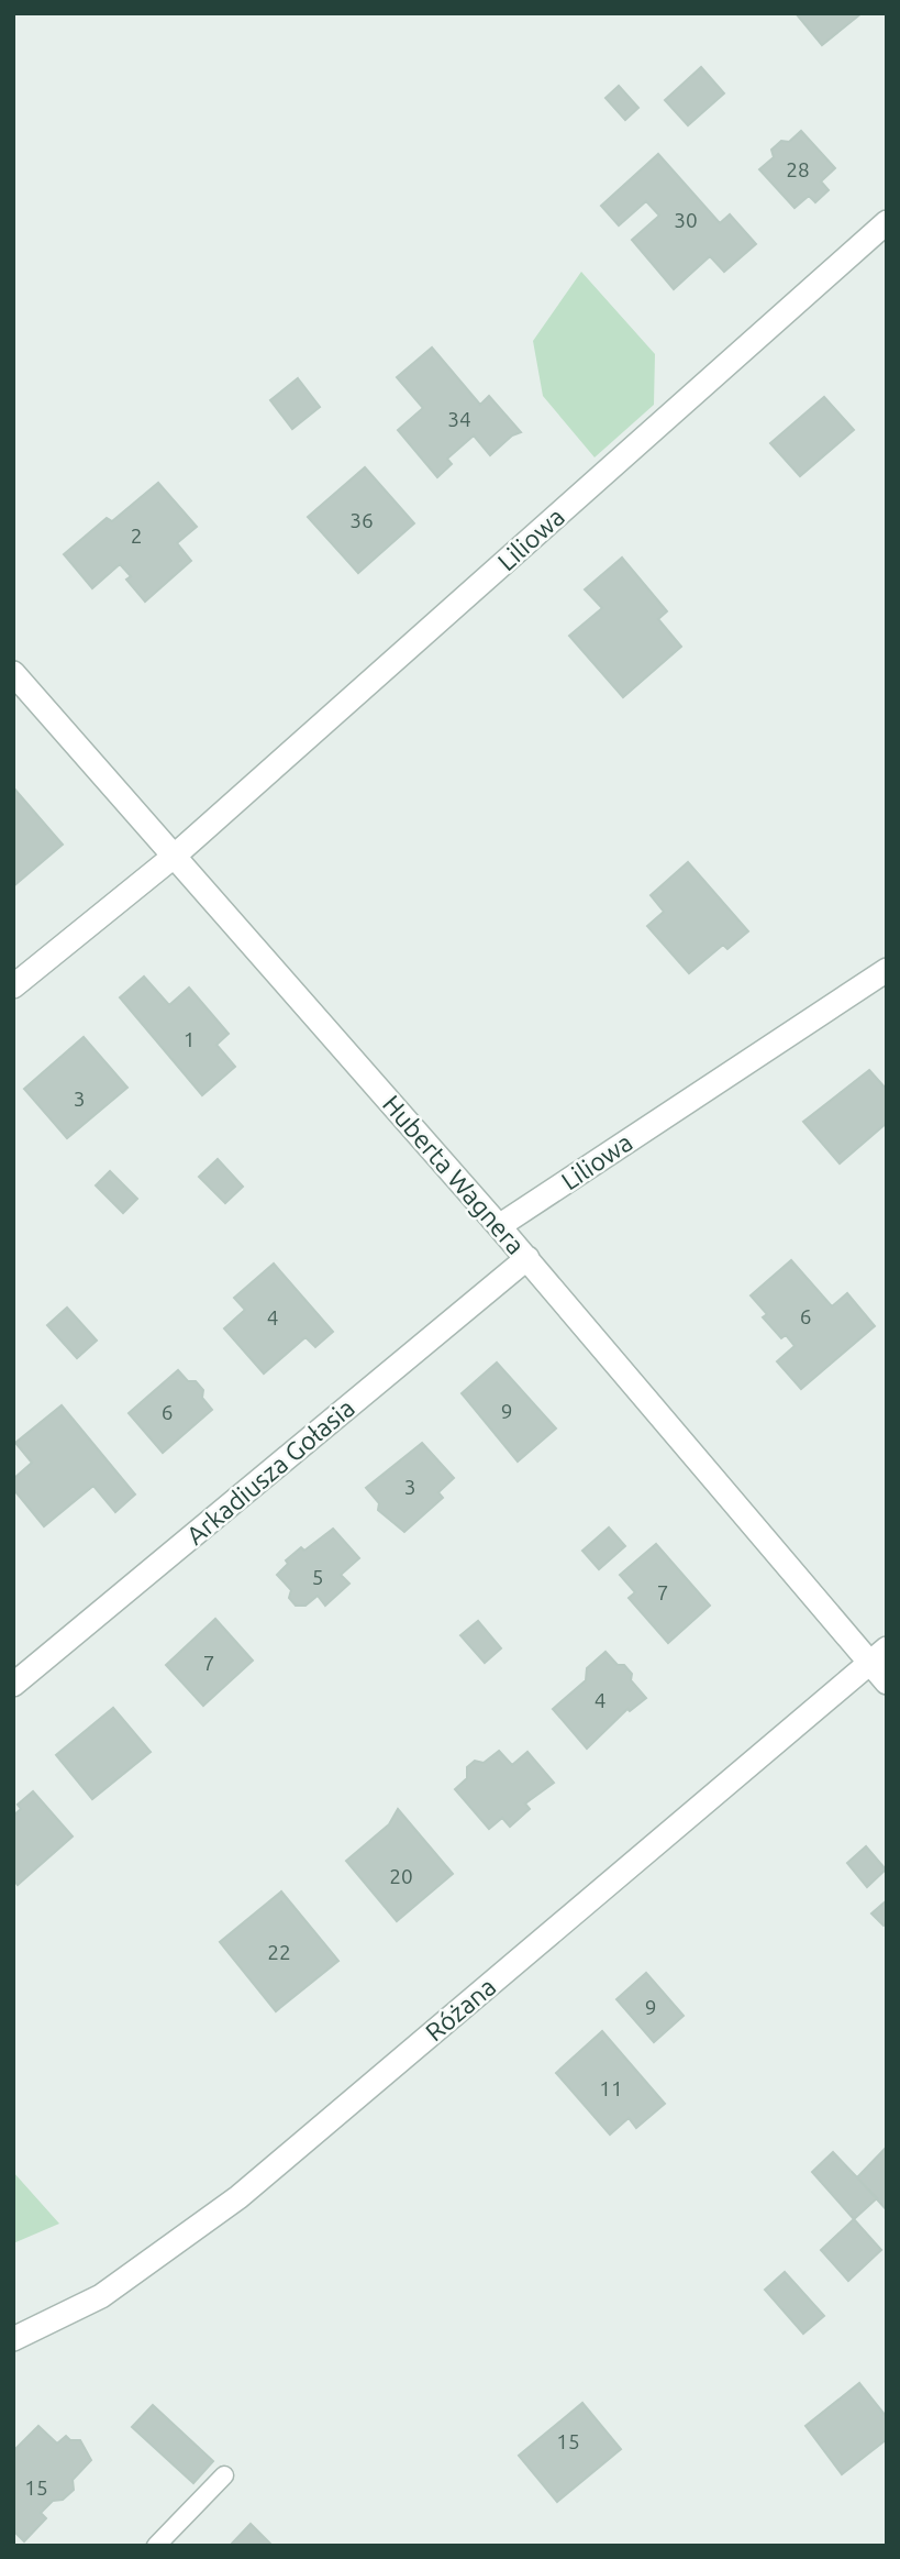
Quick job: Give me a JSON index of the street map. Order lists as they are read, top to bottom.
{
  "streets": {
    "street": [
      "Liliowa",
      "Huberta Wagnera",
      "Arkadiusza Gołasia",
      "Różana"
    ]
  },
  "crossings": [
    ["Liliowa", "Huberta Wagnera"],
    ["Huberta Wagnera", "Arkadiusza Gołasia"],
    ["Huberta Wagnera", "Różana"]
  ],
  "house_numbers": [
    "28",
    "30",
    "34",
    "36",
    "2",
    "1",
    "3",
    "6",
    "4",
    "9",
    "6",
    "3",
    "5",
    "7",
    "7",
    "4",
    "20",
    "22",
    "9",
    "11",
    "15",
    "15"
  ]
}
